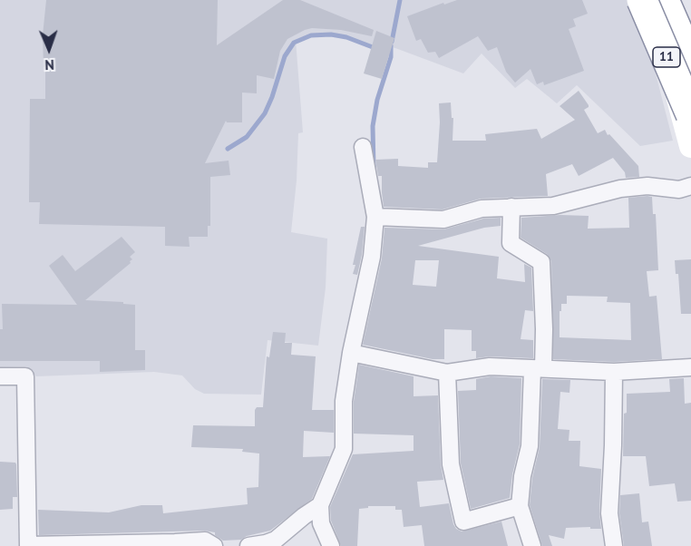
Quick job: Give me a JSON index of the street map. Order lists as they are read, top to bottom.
{
  "streets": {
    "highway": ["11"]
  },
  "north": "bottom"
}
